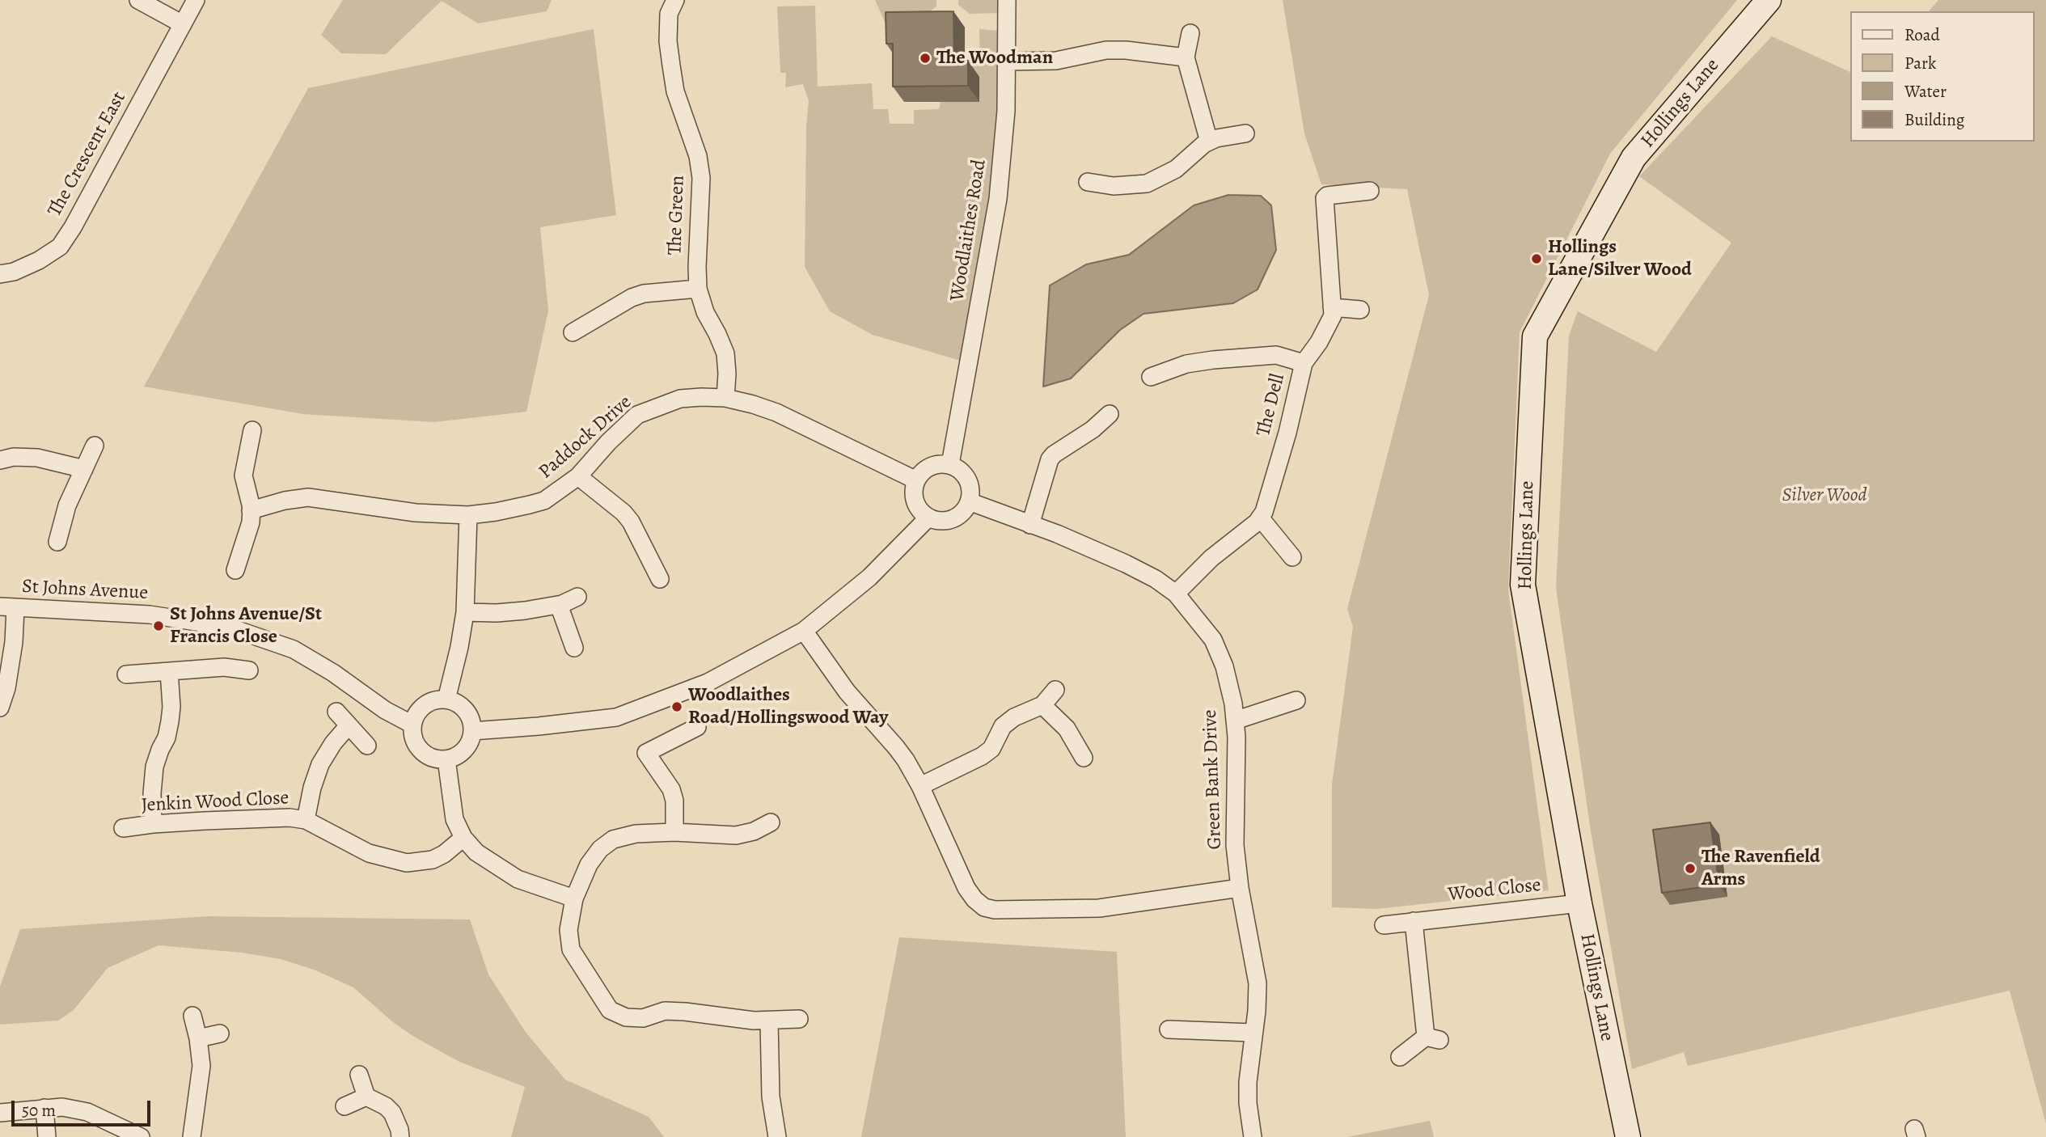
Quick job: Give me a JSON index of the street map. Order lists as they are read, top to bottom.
{
  "streets": {
    "street": [
      "Hollings Lane",
      "The Crescent East",
      "The Green",
      "Woodlaithes Road",
      "The Dell",
      "Paddock Drive",
      "St Johns Avenue",
      "Green Bank Drive",
      "Jenkin Wood Close",
      "Wood Close"
    ]
  },
  "crossings": [
    ["Hollings Lane", "Wood Close"],
    ["The Green", "Paddock Drive"],
    ["Woodlaithes Road", "Paddock Drive"],
    ["Woodlaithes Road", "Green Bank Drive"],
    ["The Dell", "Green Bank Drive"],
    ["Paddock Drive", "Green Bank Drive"]
  ],
  "parks": ["Silver Wood"],
  "places": [
    "The Woodman",
    "Hollings Lane/Silver Wood",
    "St Johns Avenue/St Francis Close",
    "Woodlaithes Road/Hollingswood Way",
    "The Ravenfield Arms"
  ],
  "legend": [
    "Road",
    "Park",
    "Water",
    "Building"
  ],
  "scale_bar": "50 m"
}
